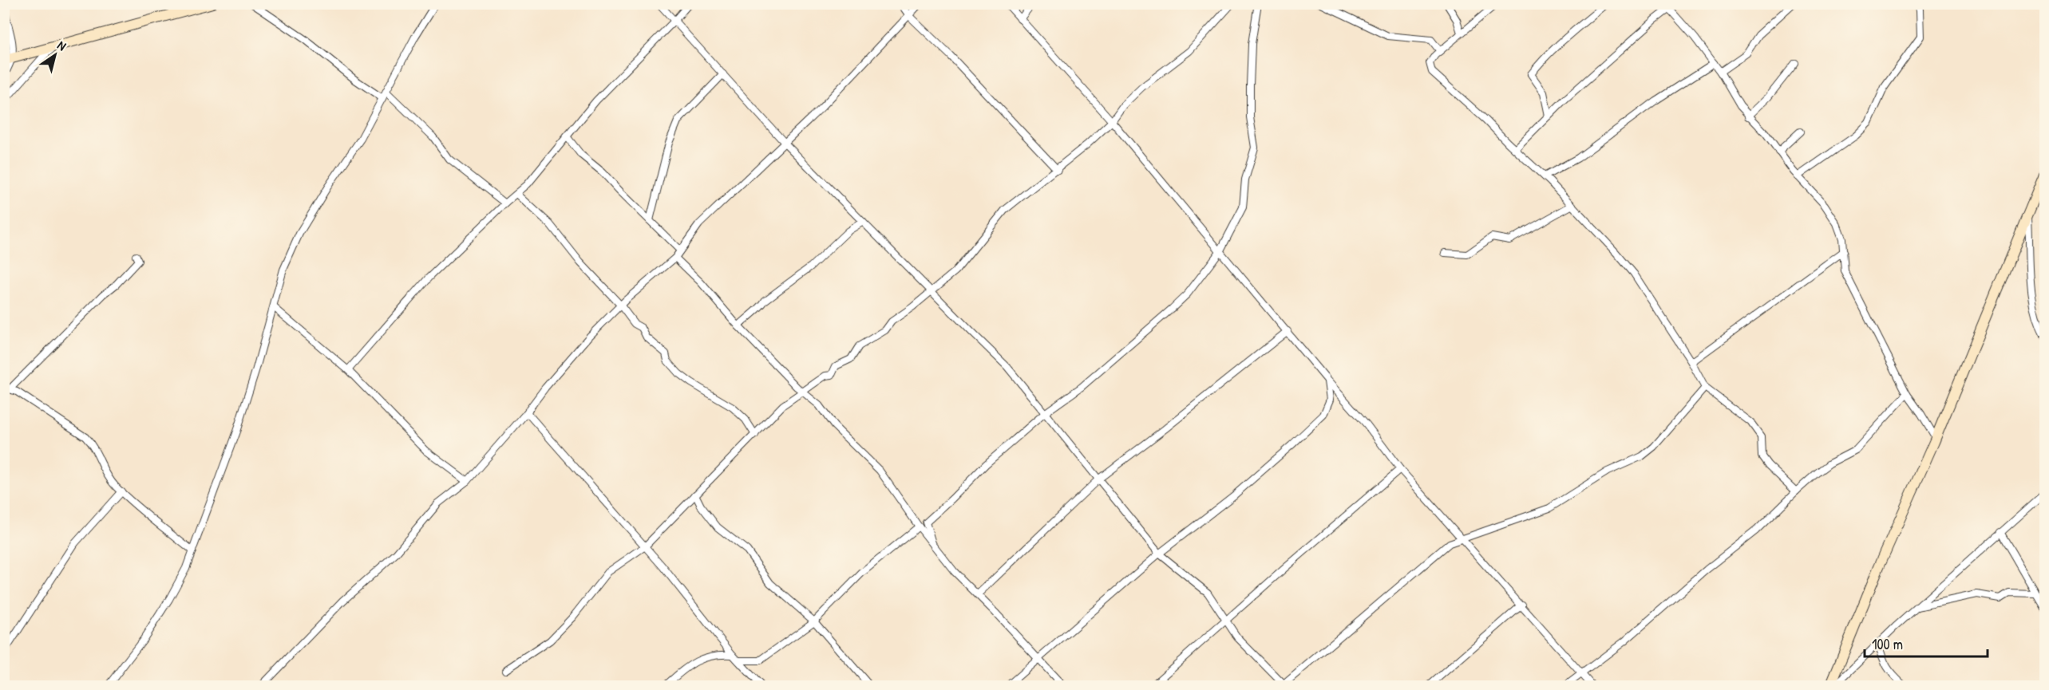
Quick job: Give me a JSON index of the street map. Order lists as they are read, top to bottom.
{
  "scale_bar": "100 m",
  "north": "top right"
}
